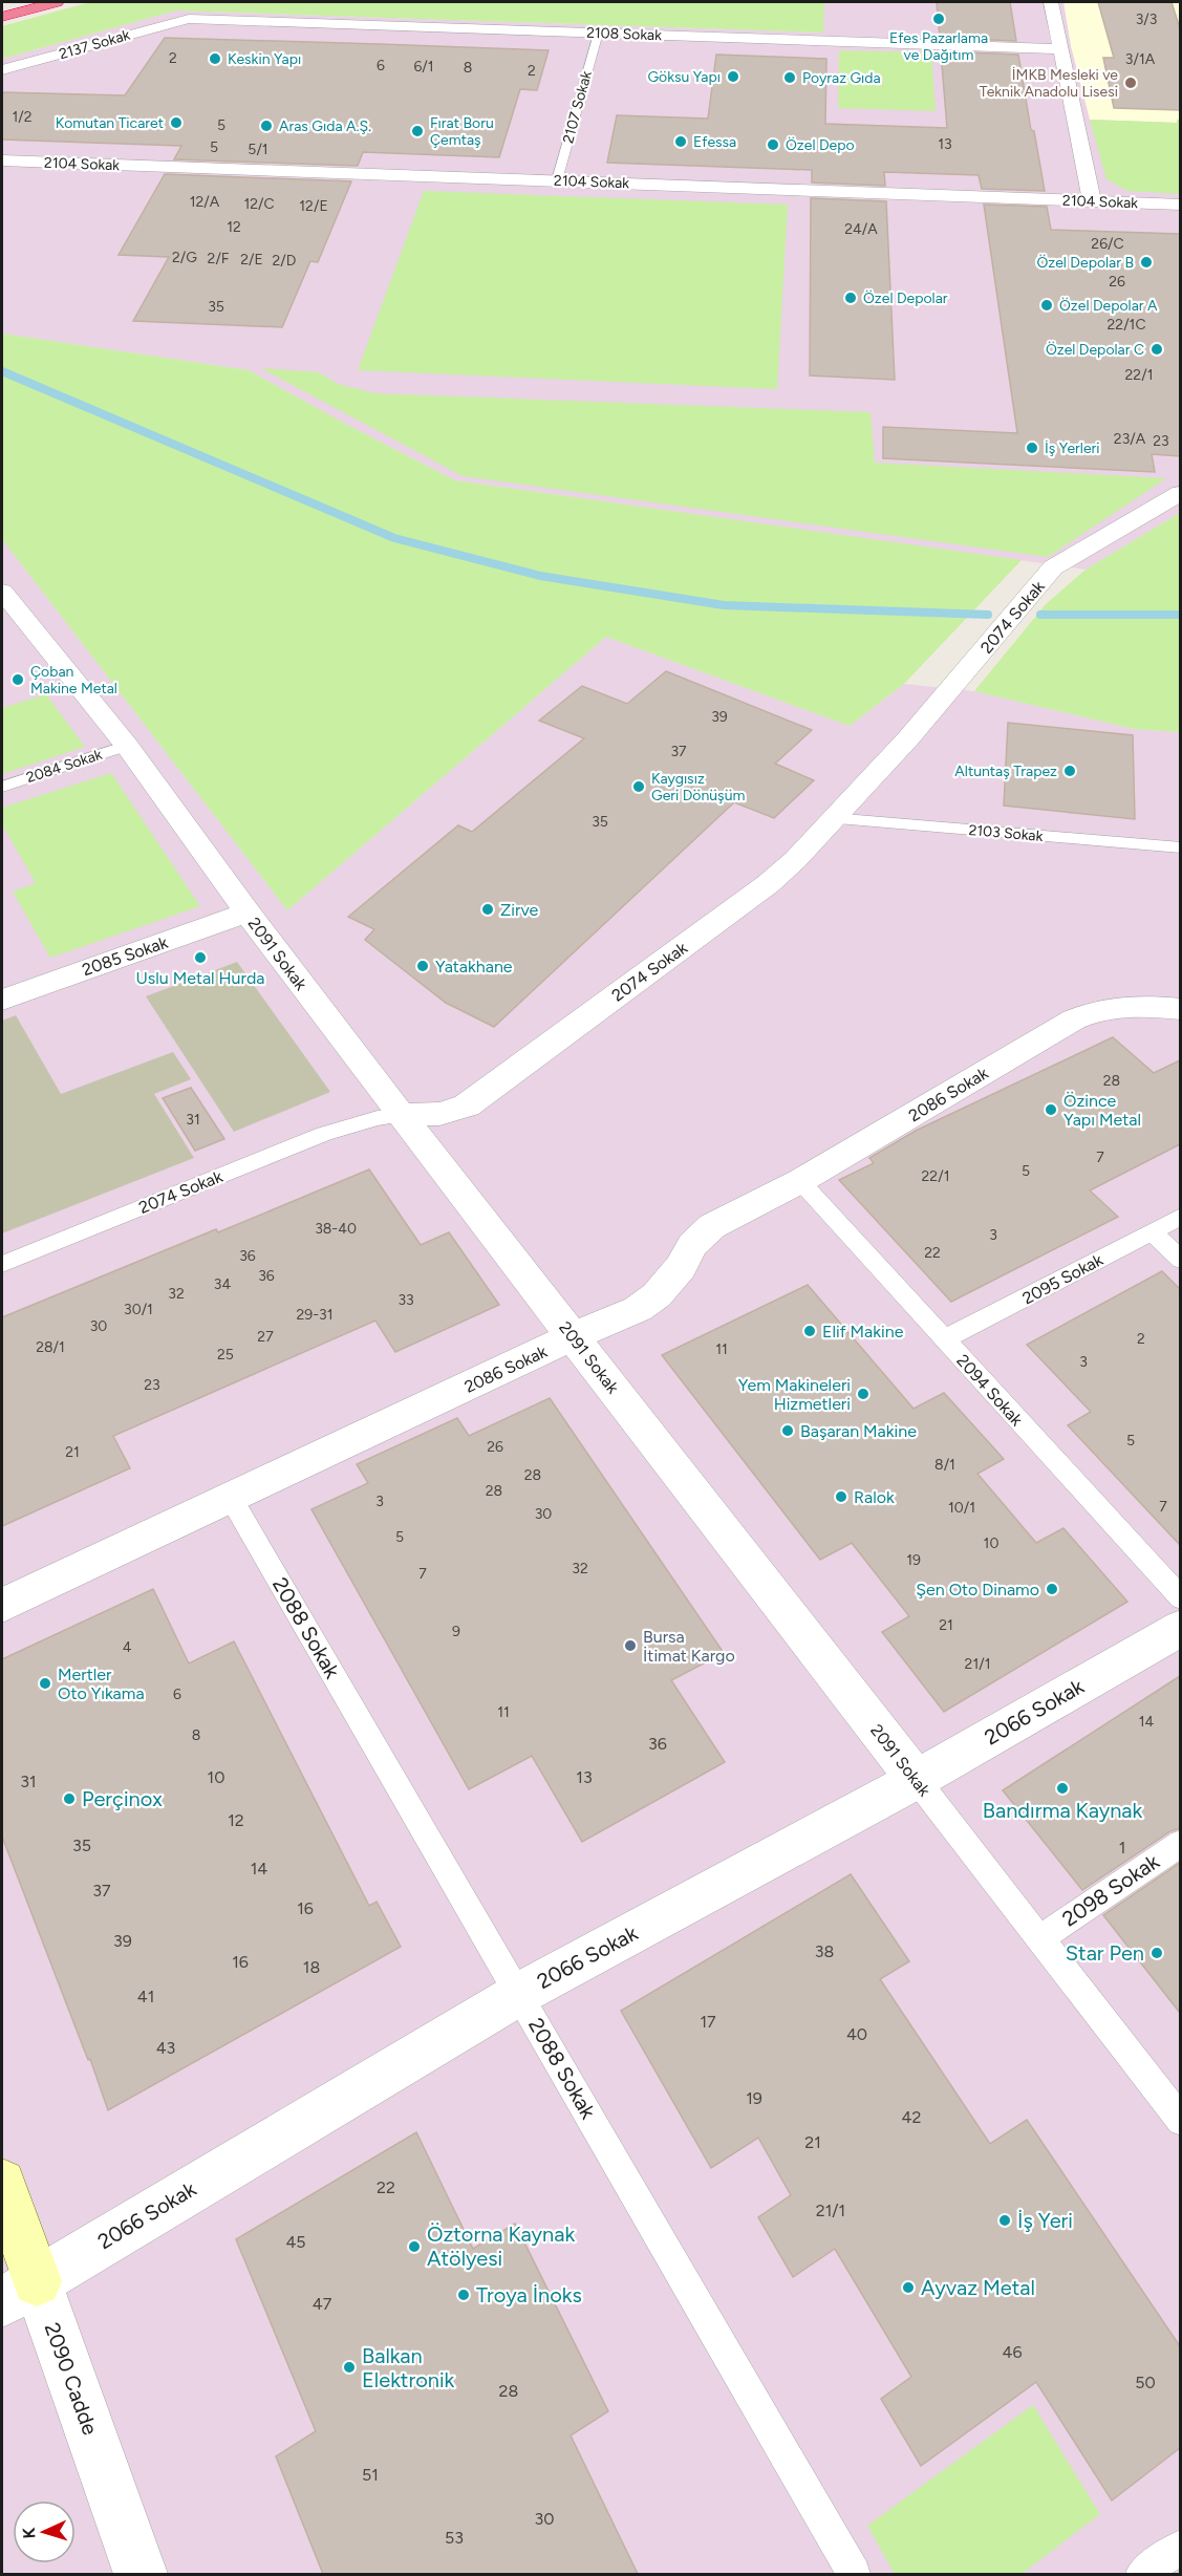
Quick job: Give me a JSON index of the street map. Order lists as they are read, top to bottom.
{
  "streets": {
    "street": [
      "2108 Sokak",
      "2137 Sokak",
      "2104 Sokak",
      "2074 Sokak",
      "2091 Sokak",
      "2085 Sokak",
      "2086 Sokak",
      "2066 Sokak",
      "2090 Cadde"
    ],
    "lane": [
      "2107 Sokak",
      "2084 Sokak",
      "2103 Sokak",
      "2095 Sokak",
      "2094 Sokak",
      "2088 Sokak",
      "2098 Sokak"
    ]
  },
  "crossings": [
    ["2108 Sokak", "2137 Sokak"],
    ["2108 Sokak", "2107 Sokak"],
    ["2107 Sokak", "2104 Sokak"],
    ["2074 Sokak", "2103 Sokak"],
    ["2074 Sokak", "2091 Sokak"],
    ["2084 Sokak", "2091 Sokak"],
    ["2091 Sokak", "2085 Sokak"],
    ["2091 Sokak", "2086 Sokak"],
    ["2091 Sokak", "2066 Sokak"],
    ["2091 Sokak", "2098 Sokak"],
    ["2086 Sokak", "2094 Sokak"],
    ["2086 Sokak", "2088 Sokak"],
    ["2095 Sokak", "2094 Sokak"],
    ["2088 Sokak", "2066 Sokak"],
    ["2066 Sokak", "2090 Cadde"]
  ],
  "places": [
    "Efes Pazarlama ve Dağıtım",
    "Keskin Yapı",
    "Göksu Yapı",
    "Poyraz Gıda",
    "İMKB Mesleki ve Teknik Anadolu Lisesi",
    "Komutan Ticaret",
    "Aras Gıda A.Ş.",
    "Fırat Boru Çemtaş",
    "Efessa",
    "Özel Depo",
    "Özel Depolar B",
    "Özel Depolar",
    "Özel Depolar A",
    "Özel Depolar C",
    "İş Yerleri",
    "Çoban Makine Metal",
    "Altuntaş Trapez",
    "Kaygısız Geri Dönüşüm",
    "Zirve",
    "Uslu Metal Hurda",
    "Yatakhane",
    "Özince Yapı Metal",
    "Elif Makine",
    "Yem Makineleri Hizmetleri",
    "Başaran Makine",
    "Ralok",
    "Şen Oto Dinamo",
    "Bursa İtimat Kargo",
    "Mertler Oto Yıkama",
    "Bandırma Kaynak",
    "Perçinox",
    "Star Pen",
    "İş Yeri",
    "Öztorna Kaynak Atölyesi",
    "Ayvaz Metal",
    "Troya İnoks",
    "Balkan Elektronik"
  ],
  "house_numbers": [
    "3/3",
    "2",
    "3/1A",
    "6",
    "6/1",
    "8",
    "2",
    "1/2",
    "5",
    "13",
    "5",
    "5/1",
    "12/A",
    "12/C",
    "12/E",
    "12",
    "24/A",
    "26/C",
    "2/G",
    "2/F",
    "2/E",
    "2/D",
    "26",
    "35",
    "22/1C",
    "22/1",
    "23/A",
    "23",
    "39",
    "37",
    "35",
    "28",
    "31",
    "7",
    "5",
    "22/1",
    "38-40",
    "3",
    "22",
    "36",
    "36",
    "34",
    "32",
    "33",
    "30/1",
    "29-31",
    "30",
    "27",
    "2",
    "28/1",
    "11",
    "25",
    "3",
    "23",
    "5",
    "26",
    "21",
    "8/1",
    "28",
    "28",
    "3",
    "7",
    "10/1",
    "30",
    "5",
    "10",
    "19",
    "32",
    "7",
    "21",
    "9",
    "4",
    "21/1",
    "6",
    "11",
    "14",
    "8",
    "36",
    "10",
    "13",
    "31",
    "12",
    "35",
    "1",
    "14",
    "37",
    "16",
    "39",
    "38",
    "16",
    "18",
    "41",
    "17",
    "40",
    "43",
    "19",
    "42",
    "21",
    "22",
    "21/1",
    "45",
    "47",
    "46",
    "50",
    "28",
    "51",
    "30",
    "53"
  ],
  "north": "left"
}
